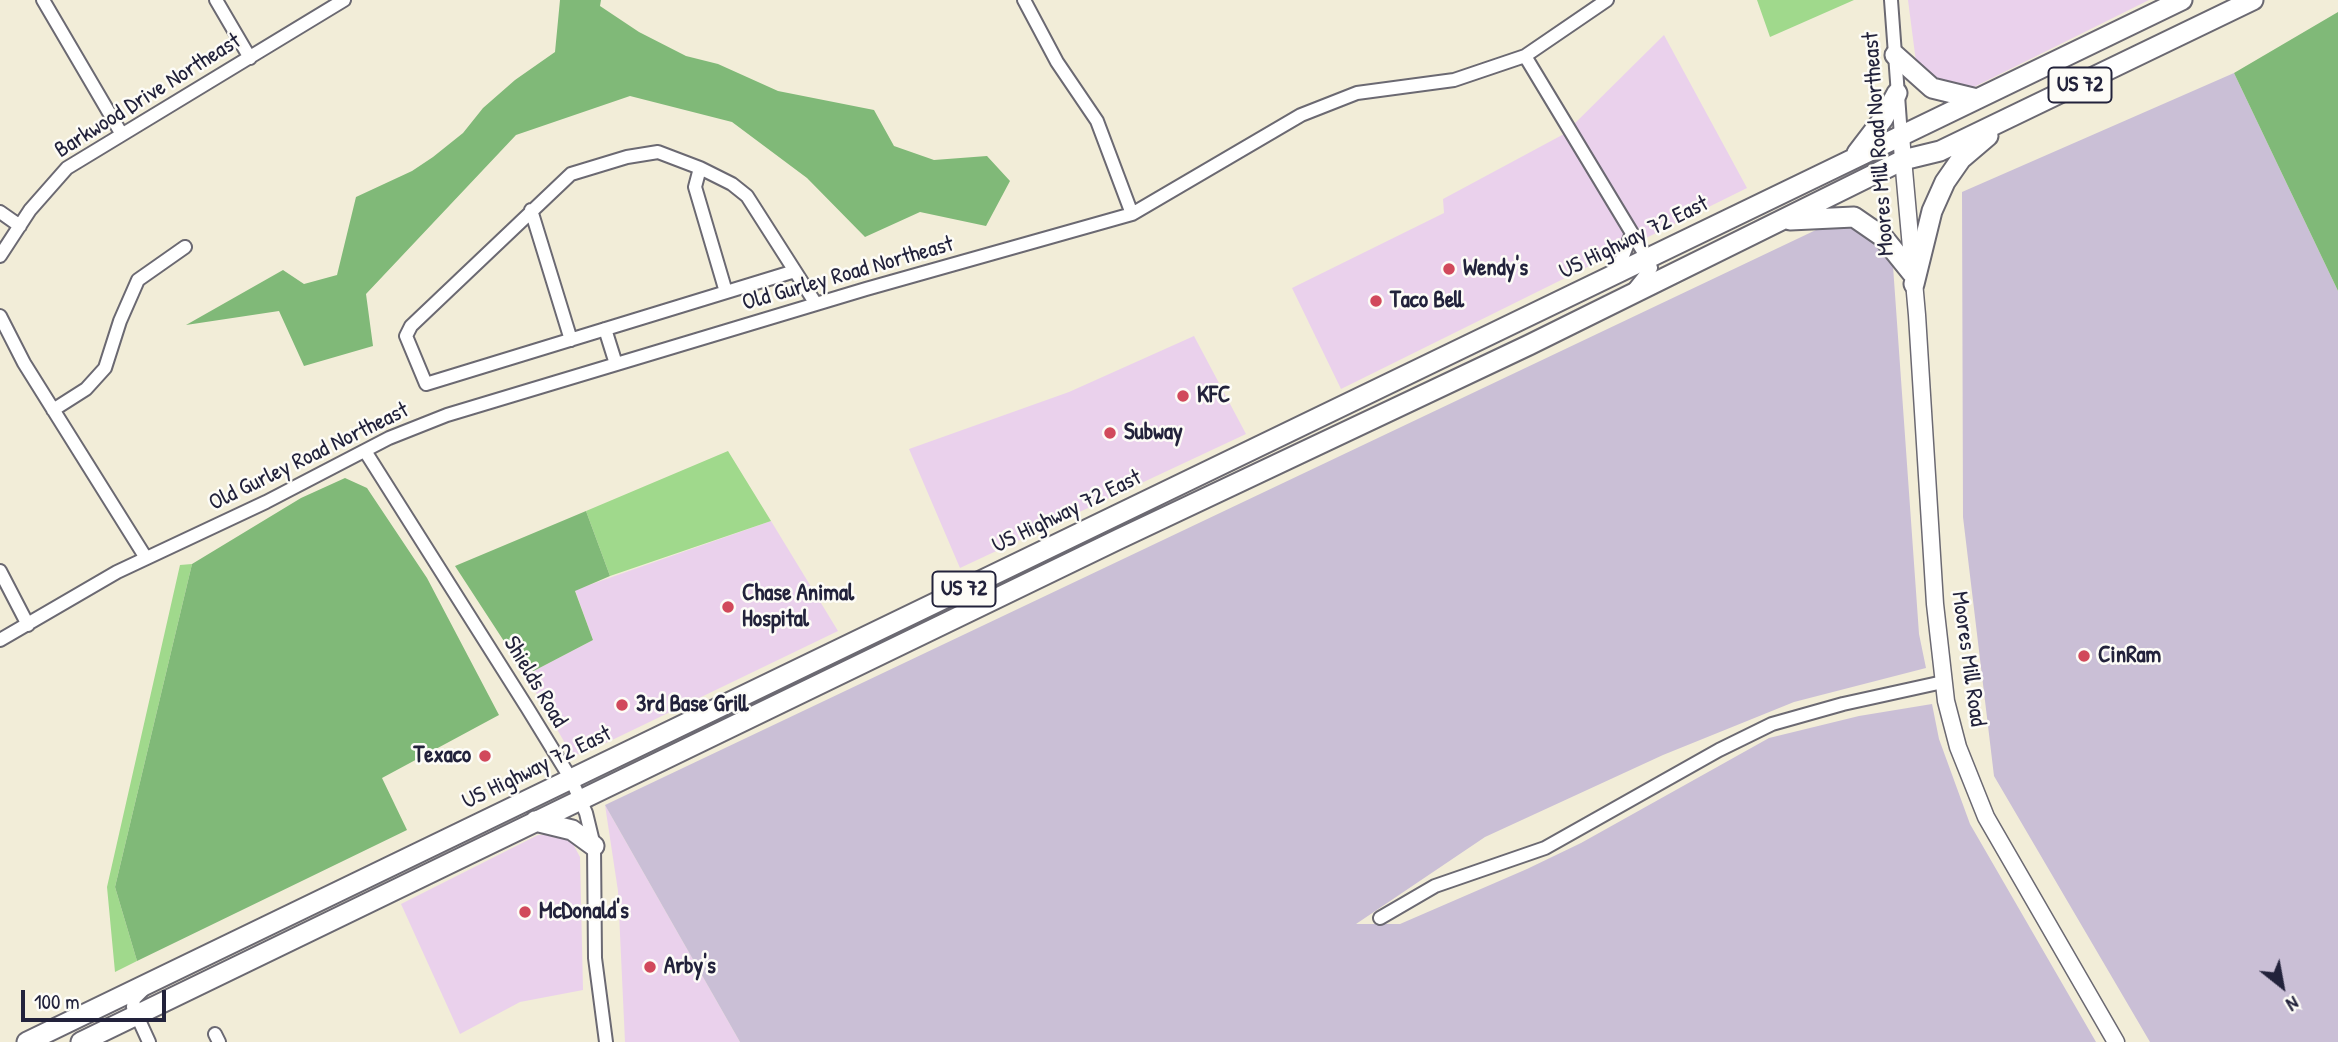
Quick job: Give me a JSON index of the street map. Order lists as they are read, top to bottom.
{
  "streets": {
    "highway": ["US 72", "US Highway 72 East"],
    "main road": ["Moores Mill Road Northeast", "Moores Mill Road"],
    "street": ["Barkwood Drive Northeast", "Old Gurley Road Northeast", "Shields Road"]
  },
  "crossings": [
    ["US 72", "Moores Mill Road Northeast"],
    ["US 72", "US Highway 72 East"],
    ["Moores Mill Road Northeast", "US Highway 72 East"],
    ["Moores Mill Road Northeast", "Moores Mill Road"],
    ["US Highway 72 East", "Shields Road"],
    ["Old Gurley Road Northeast", "Shields Road"]
  ],
  "places": [
    "Wendy's",
    "Taco Bell",
    "KFC",
    "Subway",
    "Chase Animal Hospital",
    "CinRam",
    "3rd Base Grill",
    "Texaco",
    "McDonald's",
    "Arby's"
  ],
  "scale_bar": "100 m",
  "north": "bottom right"
}
